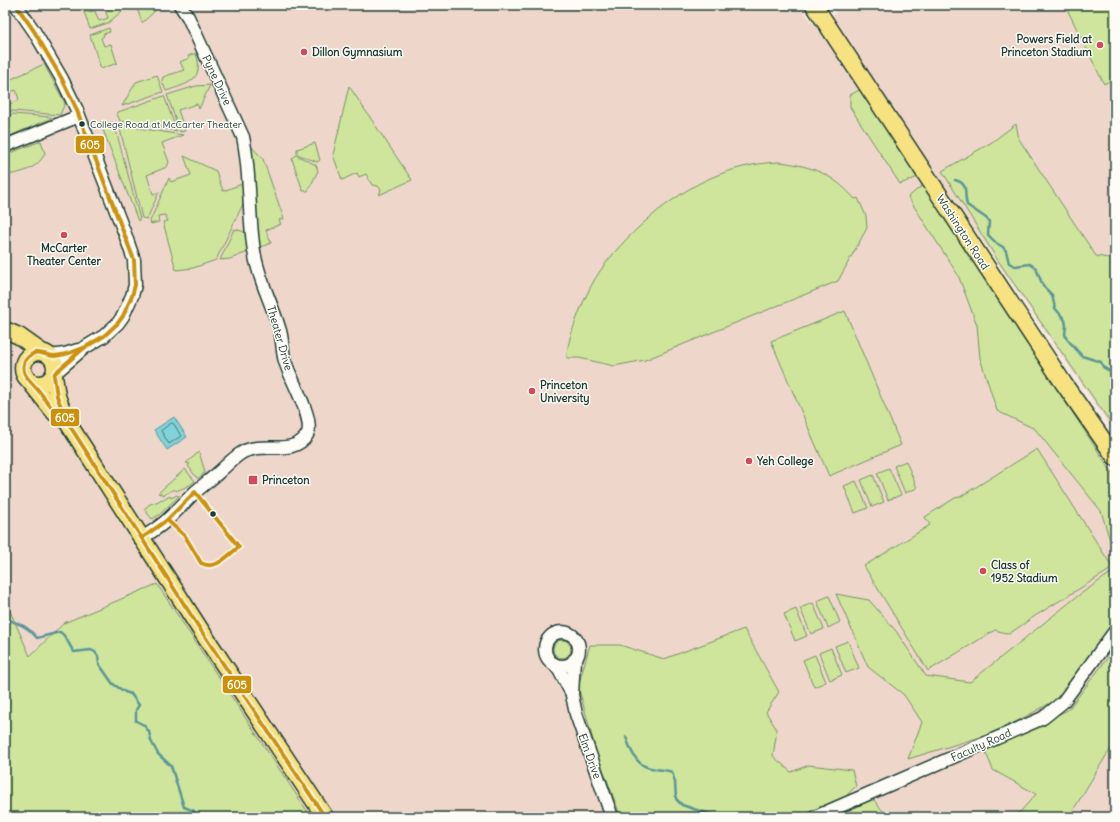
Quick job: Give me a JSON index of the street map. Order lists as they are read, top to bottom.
{
  "streets": {
    "main road": ["Washington Road"],
    "street": [
      "Pyne Drive",
      "Theater Drive",
      "Faculty Road",
      "Elm Drive"
    ]
  },
  "crossings": [
    ["Pyne Drive", "Theater Drive"]
  ],
  "places": {
    "other": [
      "Powers Field at Princeton Stadium",
      "Dillon Gymnasium",
      "College Road at McCarter Theater",
      "McCarter Theater Center",
      "Princeton University",
      "Yeh College",
      "Class of 1952 Stadium"
    ],
    "transit": ["Princeton"]
  },
  "lines": ["transit line 605"]
}
